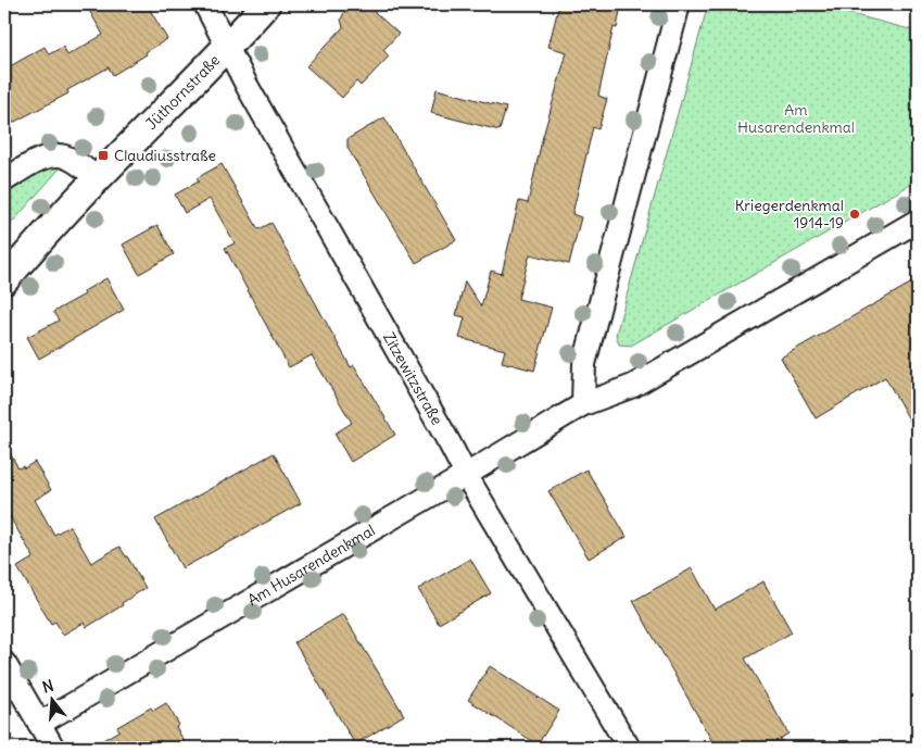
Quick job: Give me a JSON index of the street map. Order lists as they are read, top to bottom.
{
  "streets": {
    "street": ["Jüthornstraße", "Zitzewitzstraße", "Am Husarendenkmal"]
  },
  "crossings": [
    ["Jüthornstraße", "Zitzewitzstraße"],
    ["Zitzewitzstraße", "Am Husarendenkmal"]
  ],
  "parks": ["Am Husarendenkmal"],
  "places": {
    "transit": ["Claudiusstraße"],
    "other": ["Kriegerdenkmal 1914-19"]
  },
  "north": "top"
}
